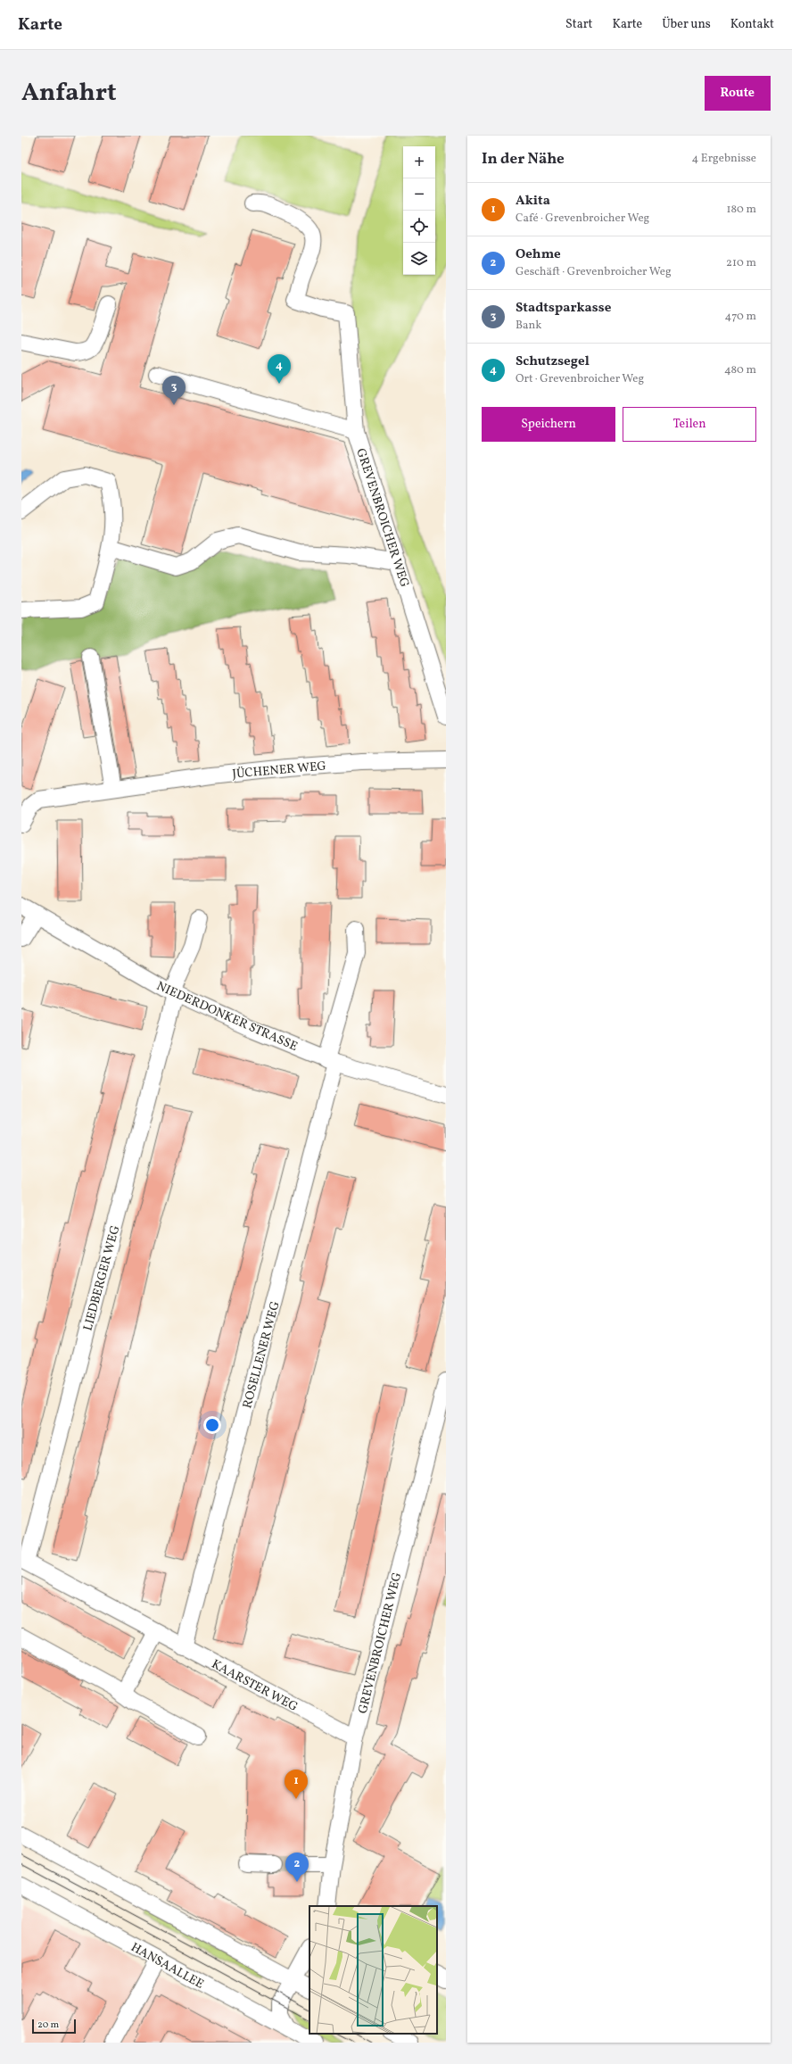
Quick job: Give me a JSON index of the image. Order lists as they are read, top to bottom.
{
  "streets": {
    "street": [
      "GREVENBROICHER WEG",
      "JÜCHENER WEG",
      "NIEDERDONKER STRASSE",
      "LIEDBERGER WEG",
      "ROSELLENER WEG",
      "KAARSTER WEG",
      "HANSAALLEE"
    ]
  },
  "crossings": [
    ["GREVENBROICHER WEG", "KAARSTER WEG"],
    ["NIEDERDONKER STRASSE", "LIEDBERGER WEG"],
    ["NIEDERDONKER STRASSE", "ROSELLENER WEG"],
    ["LIEDBERGER WEG", "KAARSTER WEG"],
    ["ROSELLENER WEG", "KAARSTER WEG"]
  ],
  "scale_bar": "20 m",
  "page": {
    "header": "Karte",
    "nav": [
      "Start",
      "Karte",
      "Über uns",
      "Kontakt"
    ],
    "title": "Anfahrt",
    "buttons": [
      "Route",
      ["Speichern", "Teilen"]
    ],
    "heading": ["In der Nähe", "4 Ergebnisse"],
    "map_buttons": ["+", "−"],
    "list": [
      {
        "mark": "1",
        "name": "Akita",
        "note": "Café · Grevenbroicher Weg",
        "value": "180 m"
      },
      {
        "mark": "2",
        "name": "Oehme",
        "note": "Geschäft · Grevenbroicher Weg",
        "value": "210 m"
      },
      {
        "mark": "3",
        "name": "Stadtsparkasse",
        "note": "Bank",
        "value": "470 m"
      },
      {
        "mark": "4",
        "name": "Schutzsegel",
        "note": "Ort · Grevenbroicher Weg",
        "value": "480 m"
      }
    ],
    "pins": [
      "4",
      "3",
      "1",
      "2"
    ],
    "scale": "20 m"
  }
}
